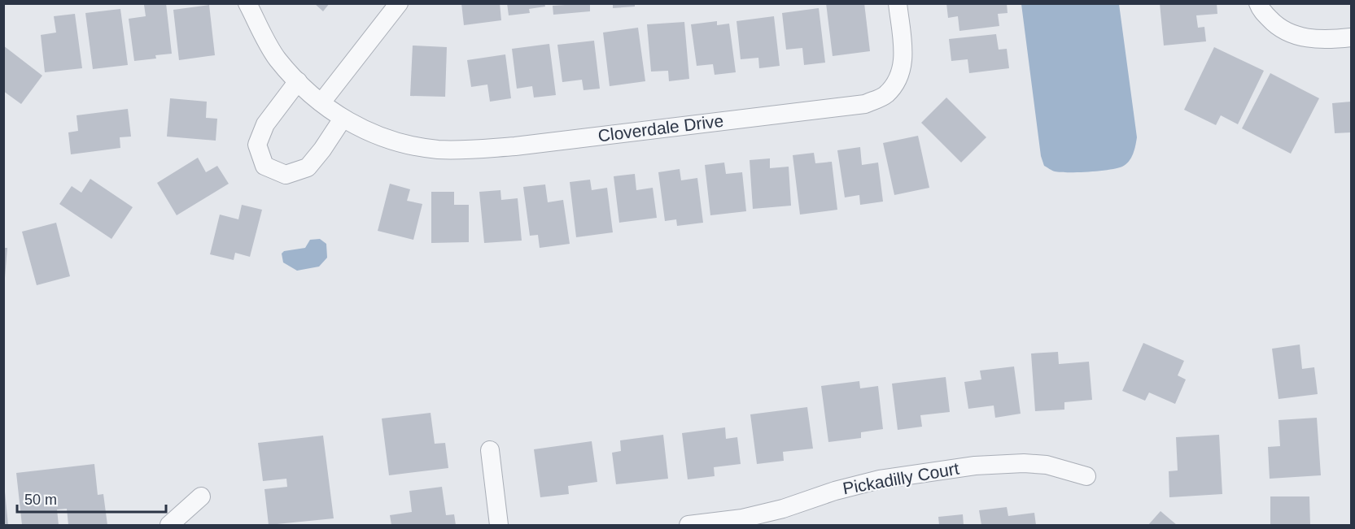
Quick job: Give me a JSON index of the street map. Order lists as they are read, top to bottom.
{
  "streets": {
    "street": ["Cloverdale Drive", "Pickadilly Court"]
  },
  "scale_bar": "50 m"
}
